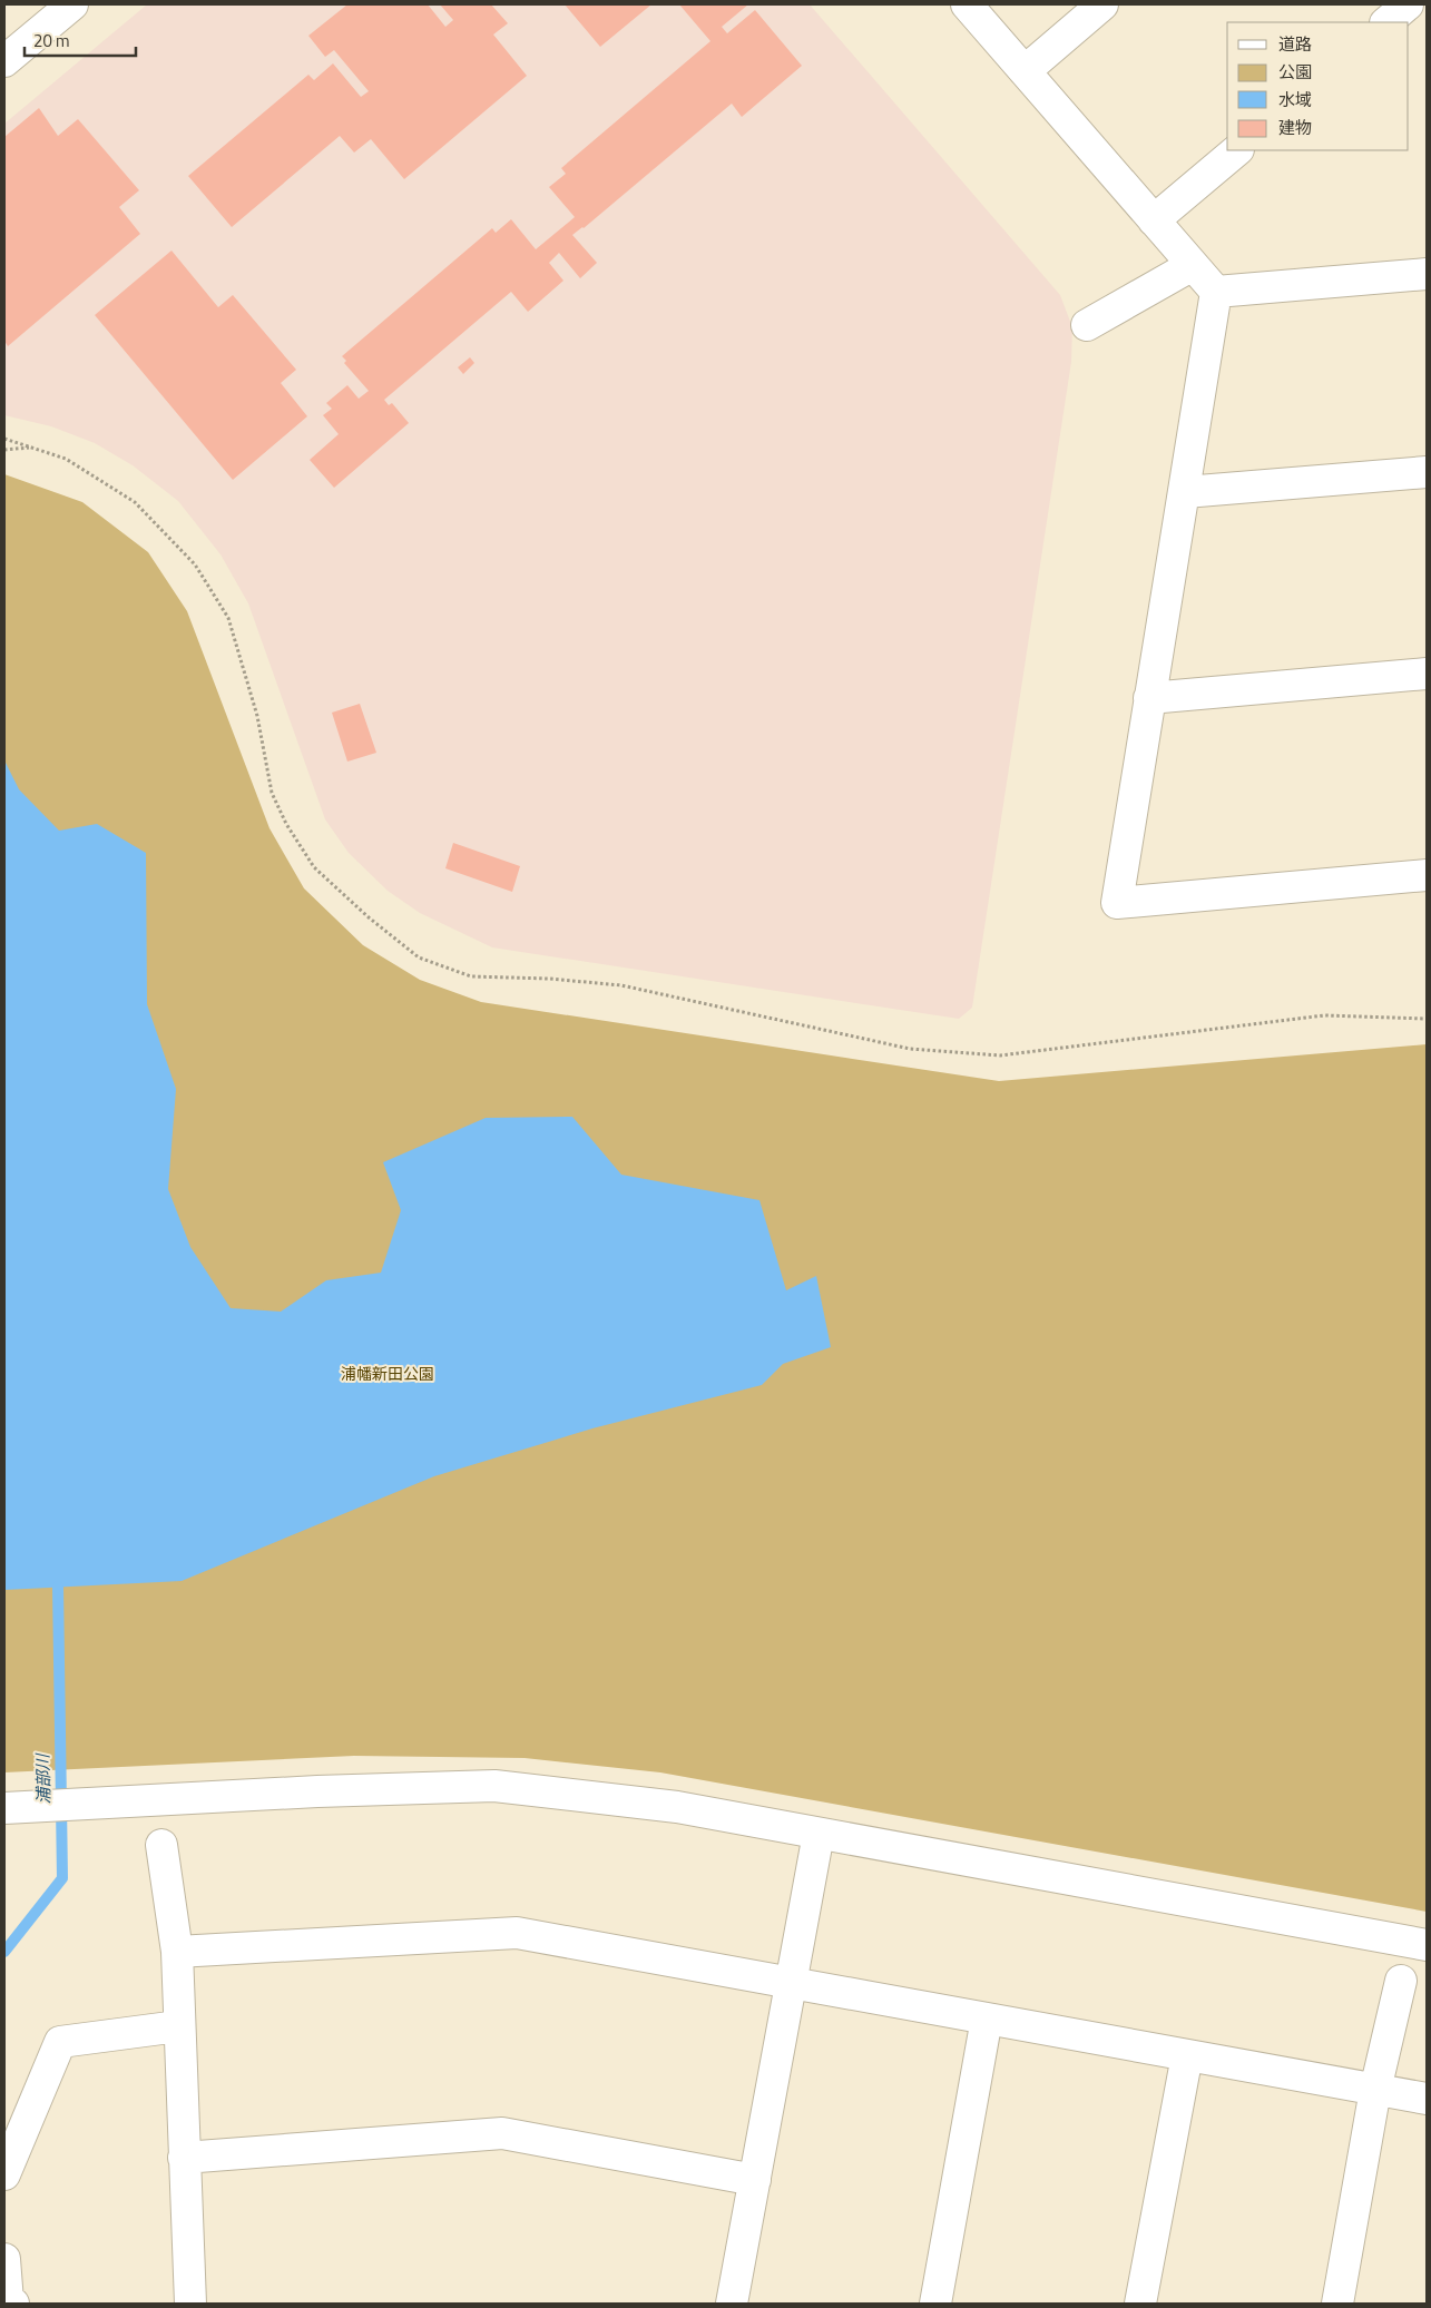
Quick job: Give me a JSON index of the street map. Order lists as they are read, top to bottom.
{
  "water": ["浦部川"],
  "parks": ["浦幡新田公園"],
  "legend": [
    "道路",
    "公園",
    "水域",
    "建物"
  ],
  "scale_bar": "20 m"
}
